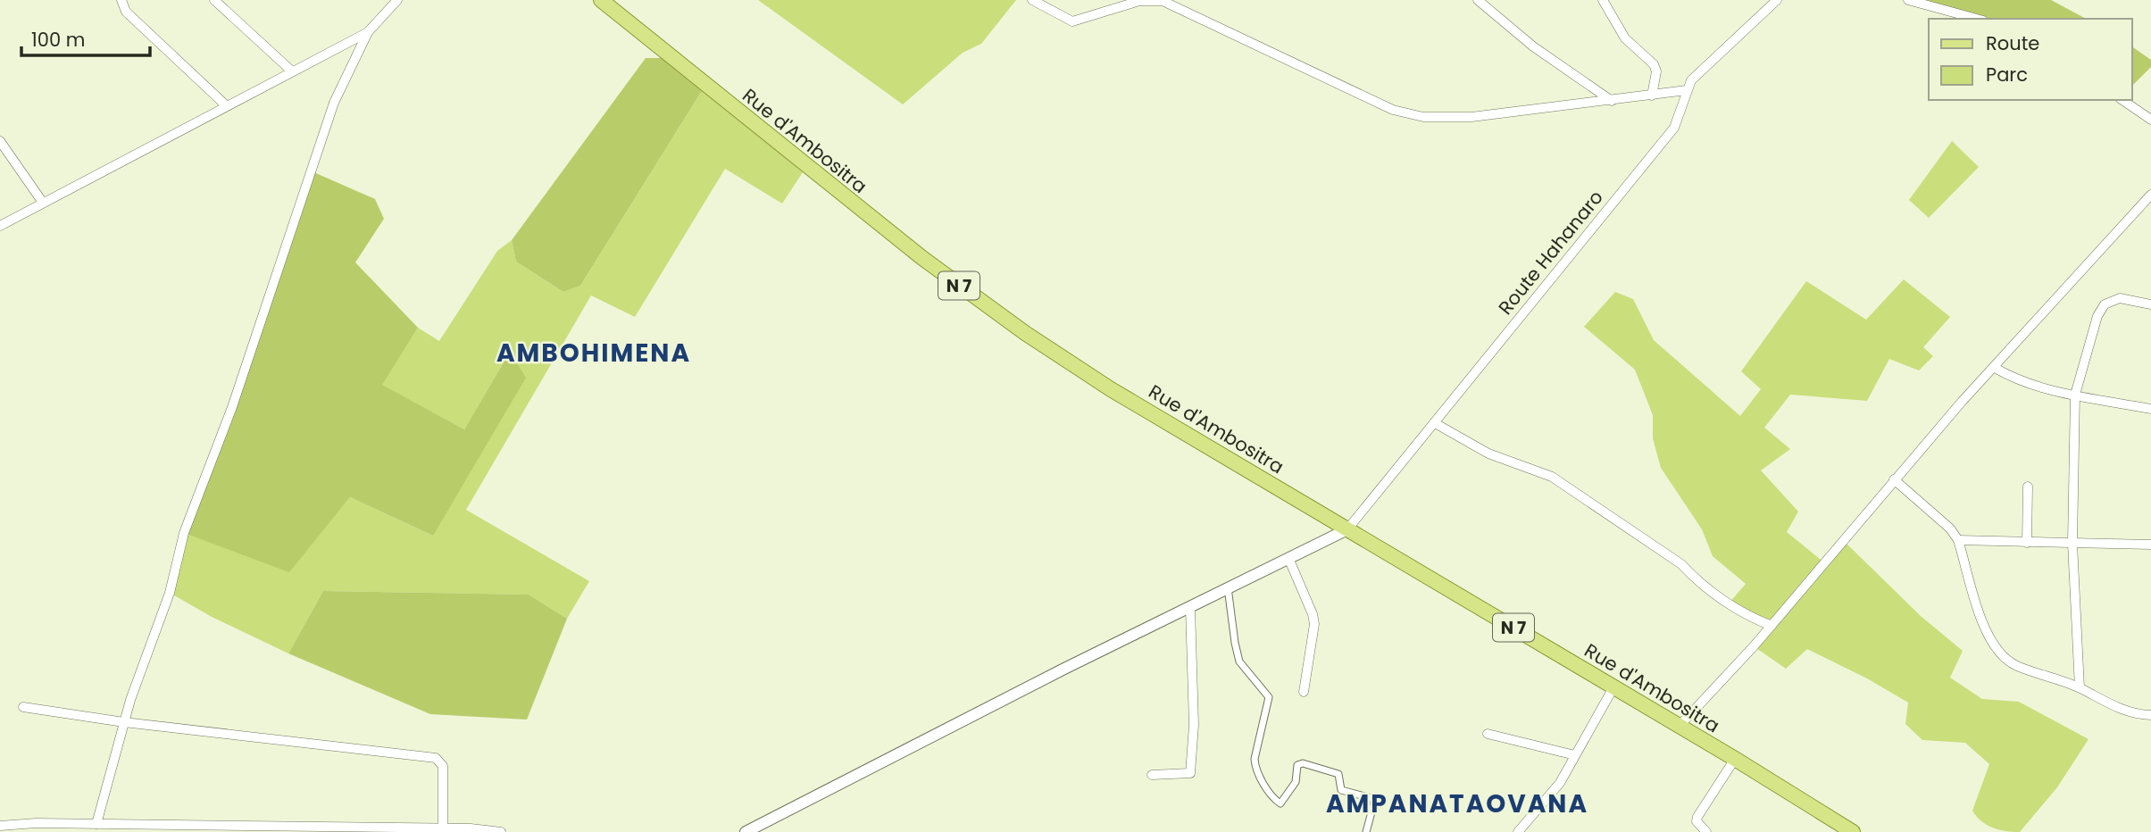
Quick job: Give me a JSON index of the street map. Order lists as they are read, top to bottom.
{
  "streets": {
    "main road": ["Rue d'Ambositra", "N 7"],
    "street": ["Route Hahanaro"]
  },
  "crossings": [
    ["Rue d'Ambositra", "Route Hahanaro"]
  ],
  "districts": ["AMBOHIMENA", "AMPANATAOVANA"],
  "legend": ["Route", "Parc"],
  "scale_bar": "100 m"
}
